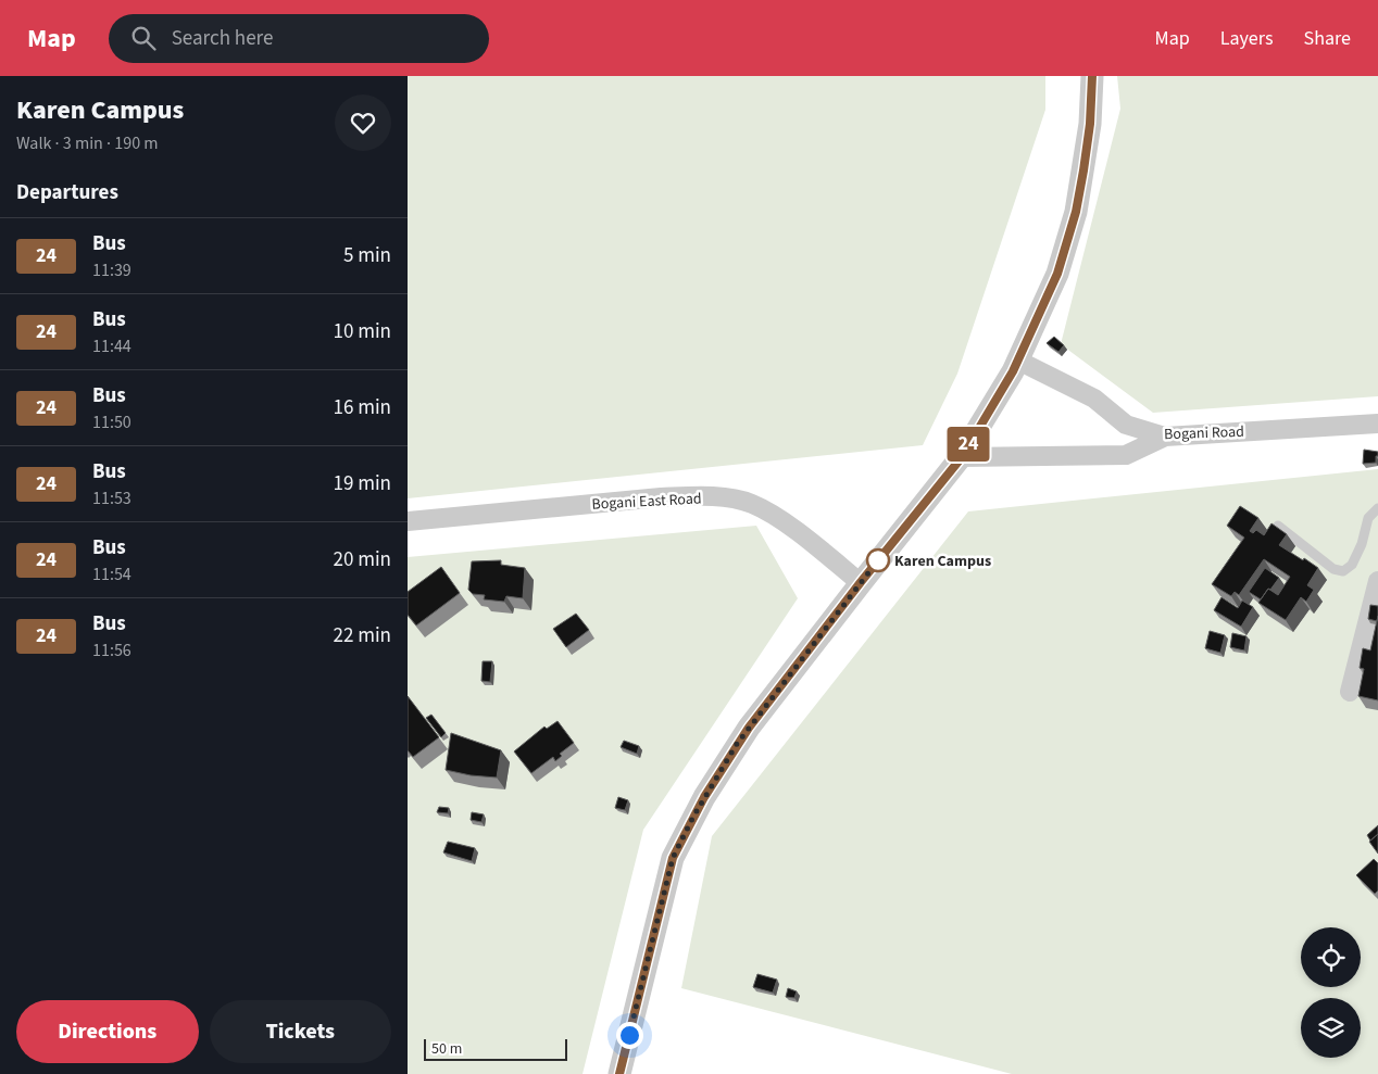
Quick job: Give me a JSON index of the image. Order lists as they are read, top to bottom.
{
  "streets": {
    "street": ["Bogani Road", "Bogani East Road"]
  },
  "places": ["Karen Campus"],
  "lines": ["bus line 24"],
  "scale_bar": "50 m",
  "page": {
    "header": "Map",
    "search": "Search here",
    "nav": ["Map", "Layers", "Share"],
    "heading": [
      ["Karen Campus", "Walk · 3 min · 190 m"],
      "Departures"
    ],
    "on_map": "24",
    "list": [
      {
        "mark": "24",
        "name": "Bus",
        "note": "11:39",
        "value": "5 min"
      },
      {
        "mark": "24",
        "name": "Bus",
        "note": "11:44",
        "value": "10 min"
      },
      {
        "mark": "24",
        "name": "Bus",
        "note": "11:50",
        "value": "16 min"
      },
      {
        "mark": "24",
        "name": "Bus",
        "note": "11:53",
        "value": "19 min"
      },
      {
        "mark": "24",
        "name": "Bus",
        "note": "11:54",
        "value": "20 min"
      },
      {
        "mark": "24",
        "name": "Bus",
        "note": "11:56",
        "value": "22 min"
      }
    ],
    "buttons": ["Directions", "Tickets"],
    "scale": "50 m"
  }
}
